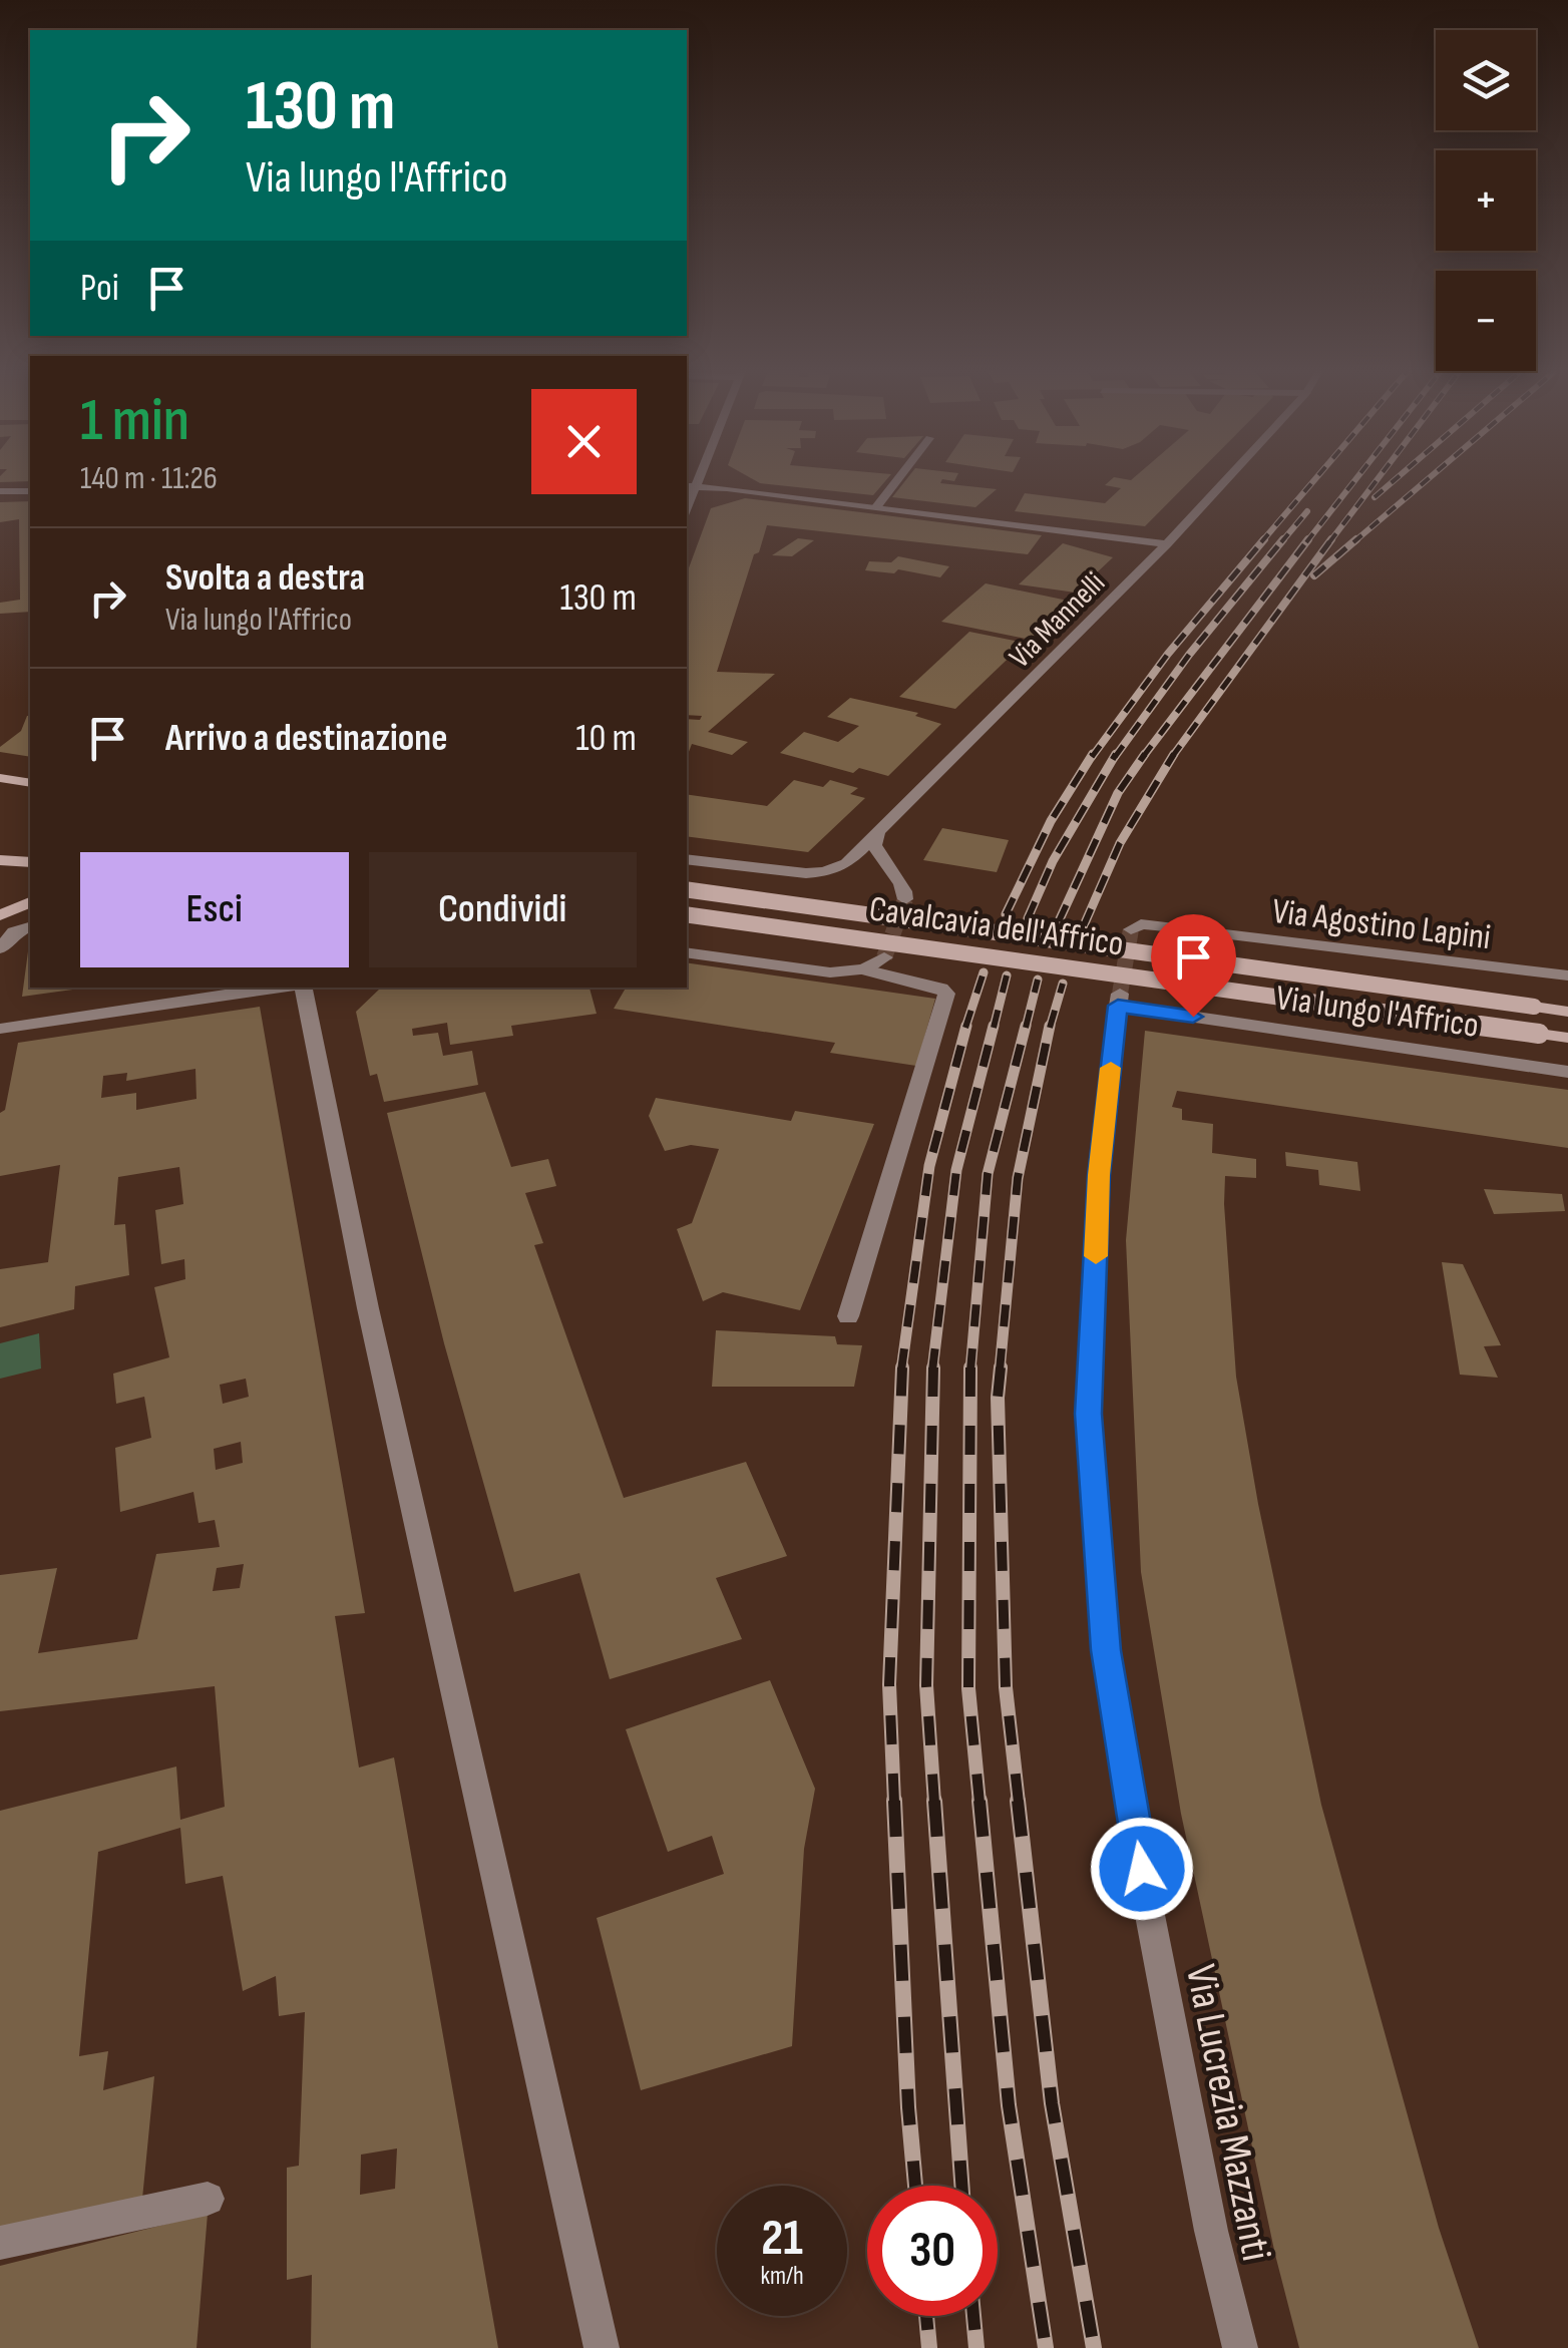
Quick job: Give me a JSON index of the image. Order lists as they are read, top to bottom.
{
  "streets": {
    "street": [
      "Via Mannelli",
      "Via Agostino Lapini",
      "Cavalcavia dell'Affrico",
      "Via lungo l'Affrico",
      "Via Lucrezia Mazzanti"
    ]
  },
  "crossings": [
    ["Via lungo l'Affrico", "Via Lucrezia Mazzanti"]
  ],
  "page": {
    "map_buttons": ["+", "−"],
    "turn": ["130 m", "Via lungo l'Affrico"],
    "then": "Poi",
    "heading": ["1 min", "140 m · 11:26"],
    "list": [
      {
        "name": "Svolta a destra",
        "note": "Via lungo l'Affrico",
        "value": "130 m"
      },
      {
        "name": "Arrivo a destinazione",
        "value": "10 m"
      }
    ],
    "buttons": ["Esci", "Condividi"],
    "speed": "21 km/h",
    "limit": "30"
  }
}
